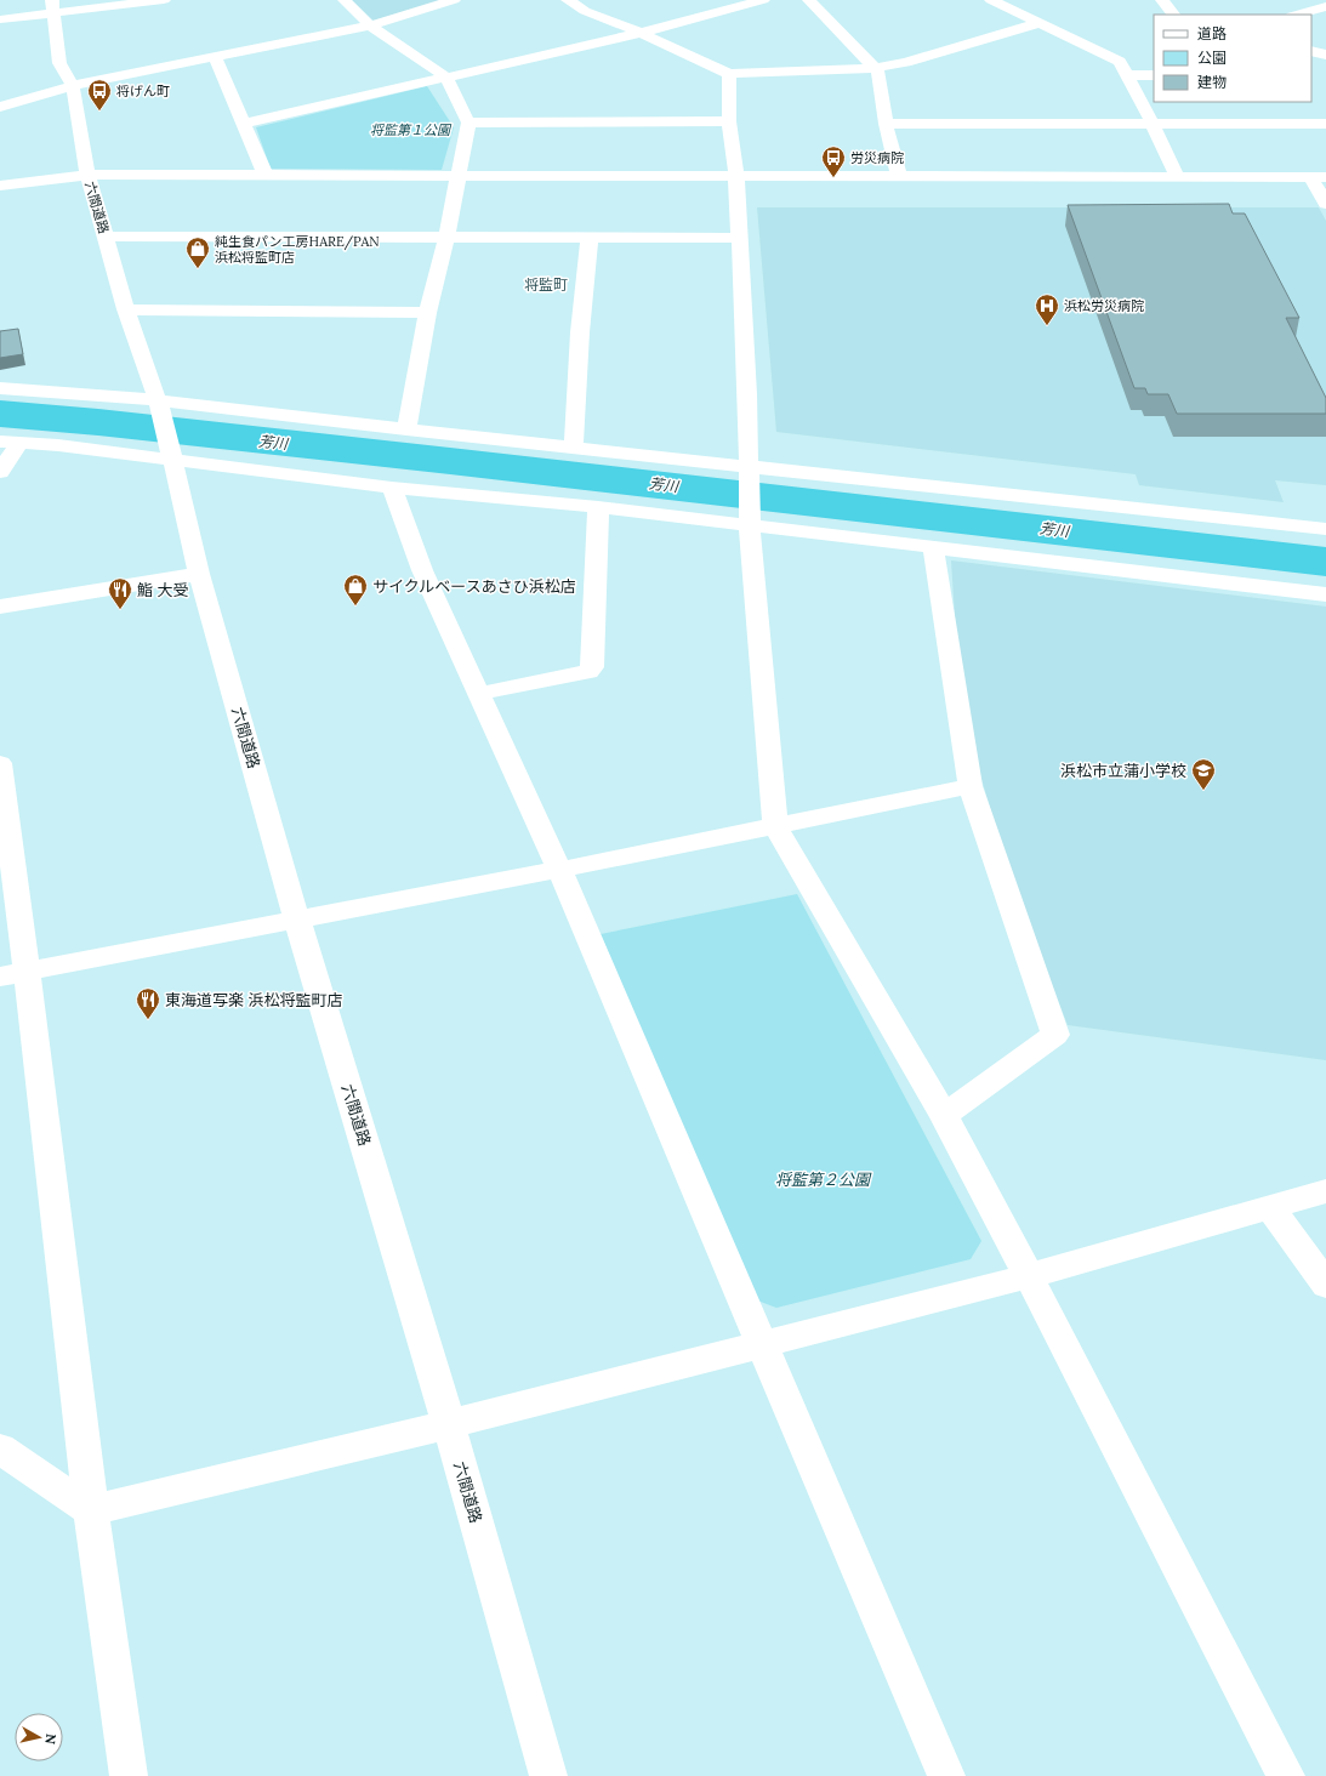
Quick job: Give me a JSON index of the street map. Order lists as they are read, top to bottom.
{
  "streets": {
    "street": ["六間道路"]
  },
  "districts": ["将監町"],
  "water": ["芳川"],
  "parks": ["将監第１公園", "将監第２公園"],
  "places": {
    "bus stop": ["将げん町", "労災病院"],
    "shop": ["純生食パン工房HARE/PAN 浜松将監町店", "サイクルベースあさひ浜松店"],
    "hospital": ["浜松労災病院"],
    "restaurant": ["鮨 大受", "東海道写楽 浜松将監町店"],
    "school or university": ["浜松市立蒲小学校"]
  },
  "legend": ["道路", "公園", "建物"],
  "north": "right"
}
